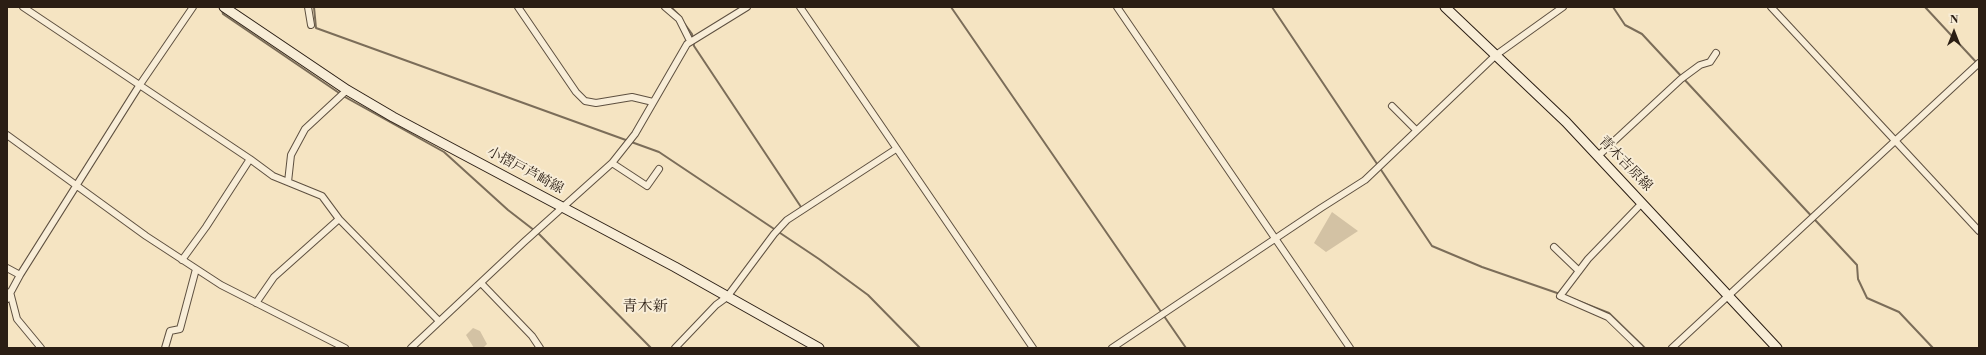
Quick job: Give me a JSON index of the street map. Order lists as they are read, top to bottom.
{
  "streets": {
    "main road": ["青木吉原線", "小摺戸芦崎線"]
  },
  "districts": ["青木新"],
  "north": "top"
}
